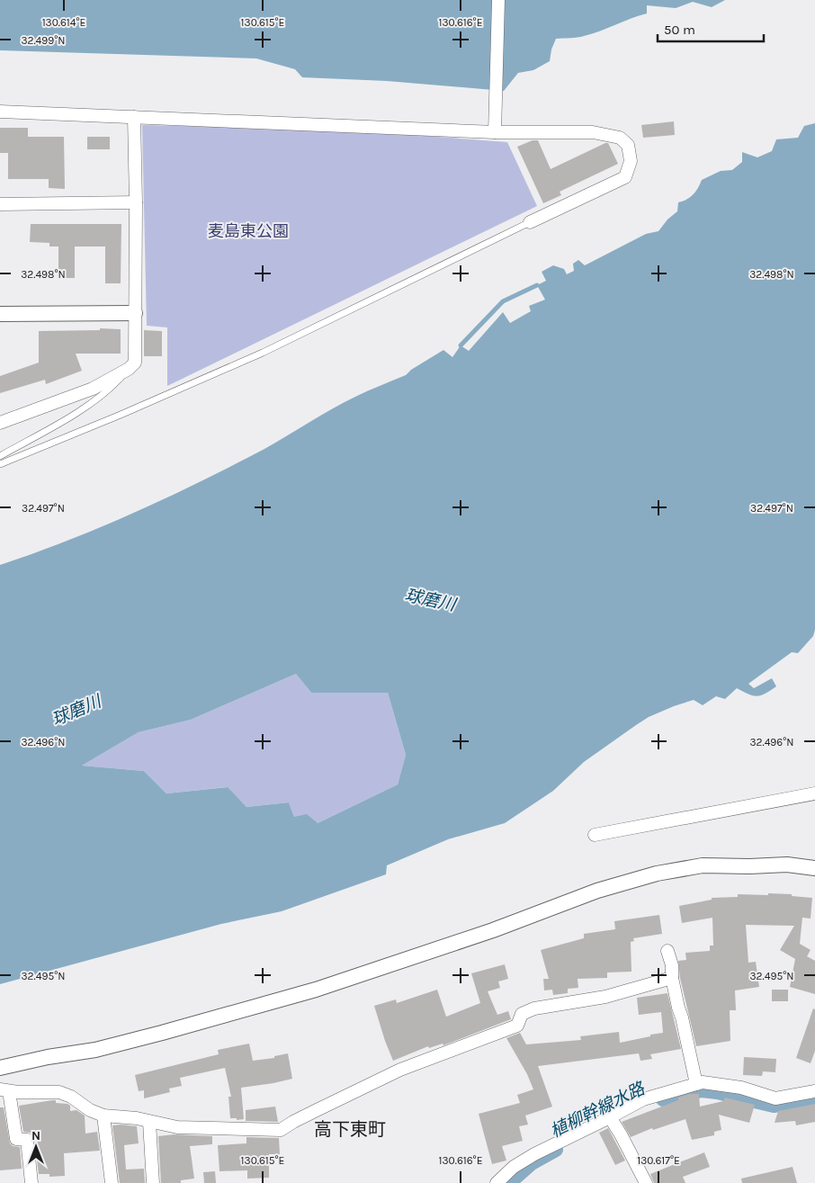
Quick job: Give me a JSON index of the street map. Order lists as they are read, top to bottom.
{
  "districts": ["高下東町"],
  "water": ["球磨川", "植柳幹線水路"],
  "parks": ["麦島東公園"],
  "scale_bar": "50 m",
  "north": "top",
  "coordinates": [
    "130.614°E",
    "130.615°E",
    "130.616°E",
    "32.499°N",
    "32.498°N",
    "32.497°N",
    "32.496°N",
    "32.495°N",
    "130.617°E"
  ]
}
